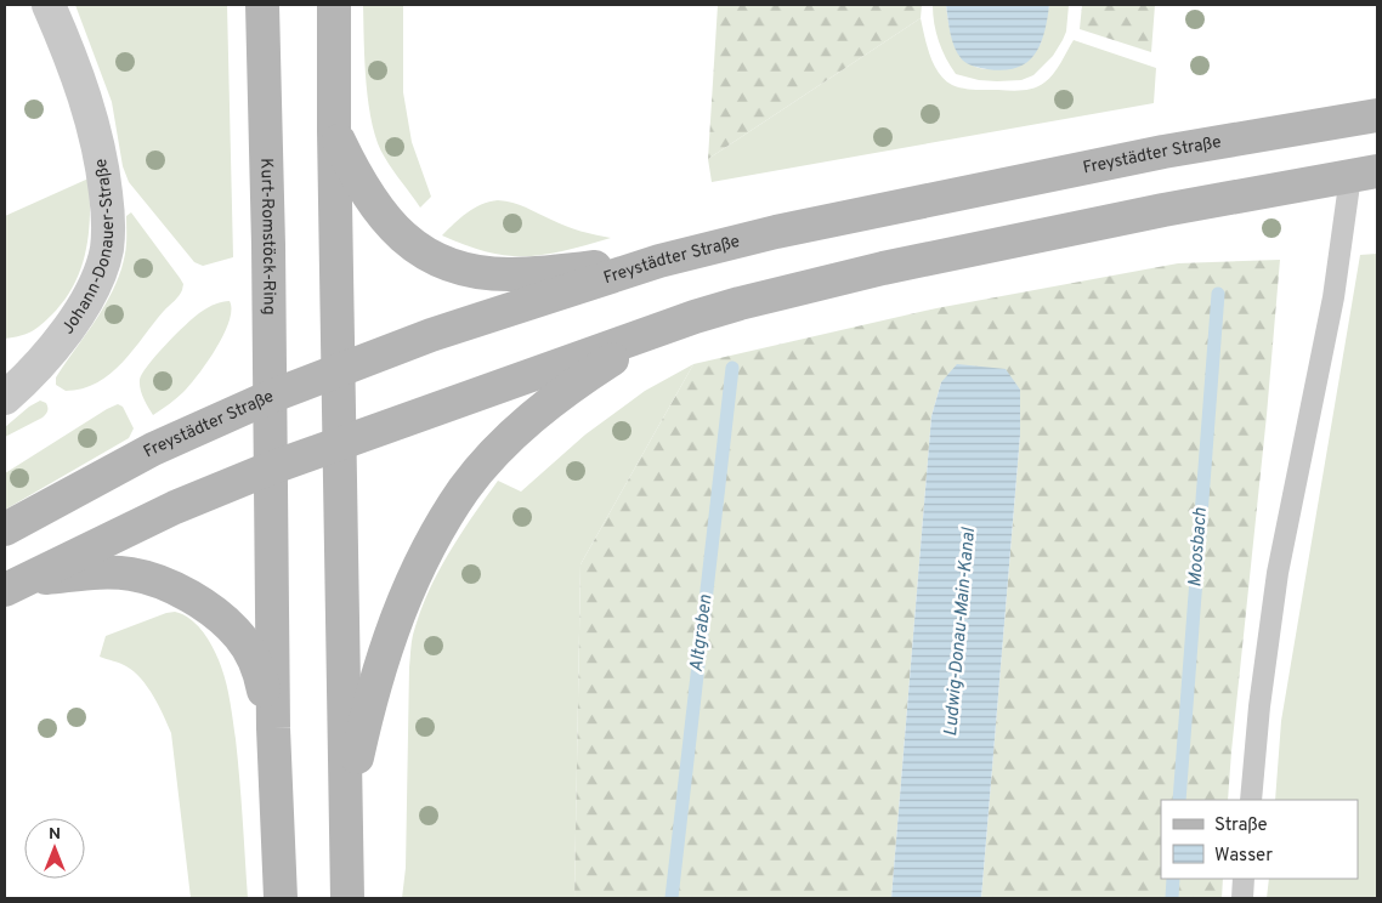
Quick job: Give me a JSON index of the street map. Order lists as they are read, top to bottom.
{
  "streets": {
    "main road": ["Freystädter Straße", "Kurt-Romstöck-Ring"],
    "street": ["Johann-Donauer-Straße"]
  },
  "crossings": [
    ["Freystädter Straße", "Kurt-Romstöck-Ring"]
  ],
  "water": ["Moosbach", "Ludwig-Donau-Main-Kanal", "Altgraben"],
  "legend": ["Straße", "Wasser"],
  "north": "top"
}
